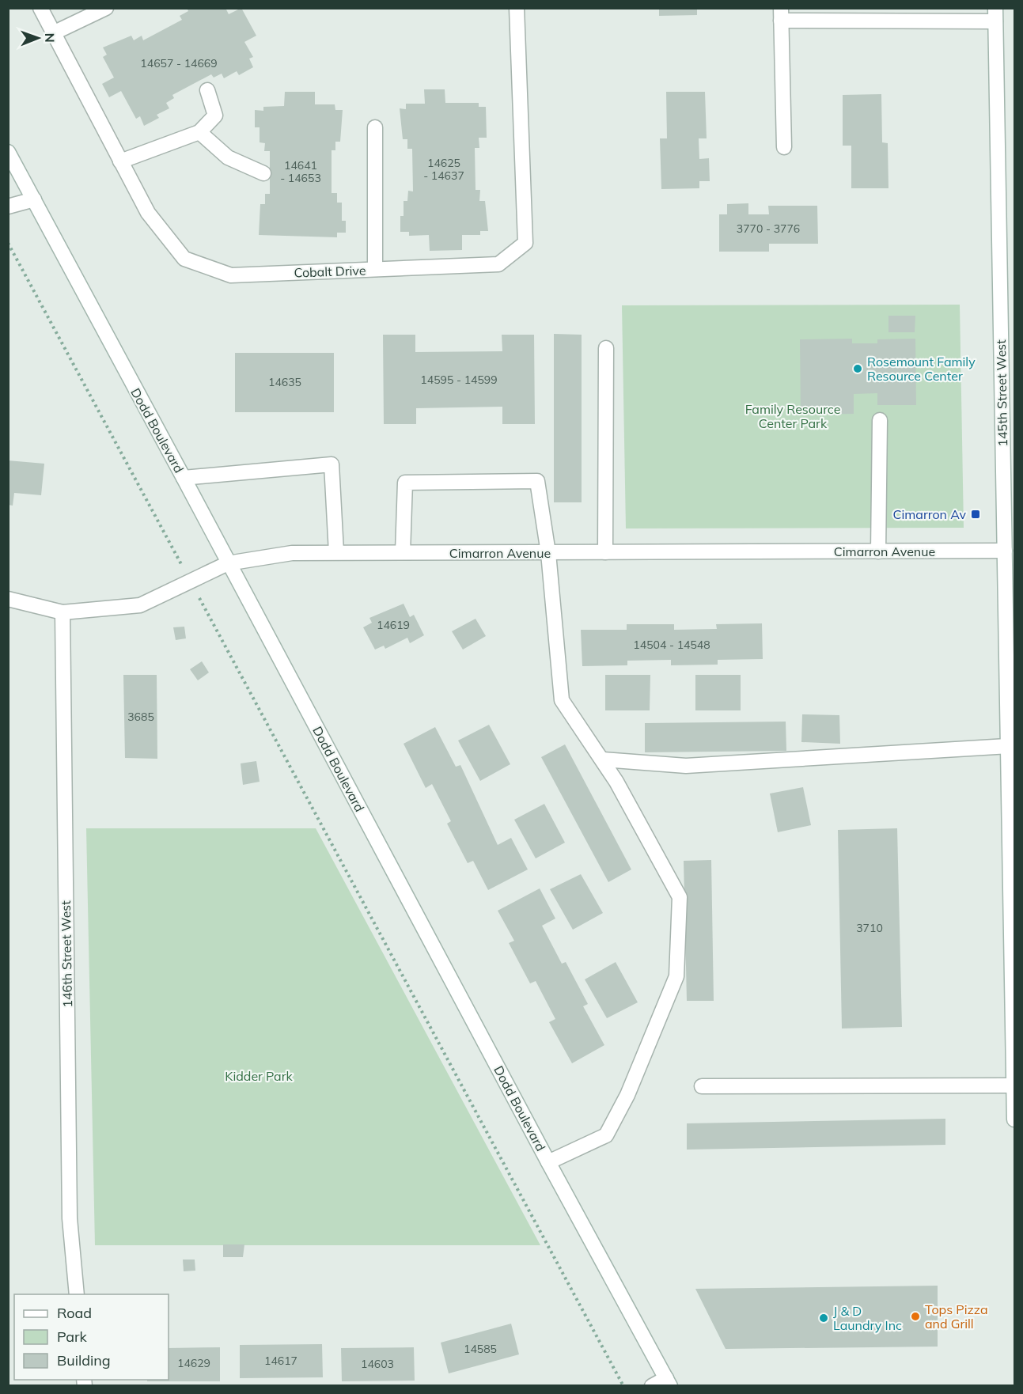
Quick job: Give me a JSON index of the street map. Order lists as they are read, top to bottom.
{
  "streets": {
    "street": [
      "Cobalt Drive",
      "145th Street West",
      "Dodd Boulevard",
      "Cimarron Avenue",
      "146th Street West"
    ]
  },
  "crossings": [
    ["145th Street West", "Cimarron Avenue"],
    ["Dodd Boulevard", "Cimarron Avenue"],
    ["Cimarron Avenue", "146th Street West"]
  ],
  "parks": ["Family Resource Center Park", "Kidder Park"],
  "places": {
    "other": ["Rosemount Family Resource Center", "Tops Pizza and Grill", "J & D Laundry Inc"],
    "transit": ["Cimarron Av"]
  },
  "house_numbers": [
    "14657 - 14669",
    "14625 - 14637",
    "14641 - 14653",
    "3770 - 3776",
    "14595 - 14599",
    "14635",
    "14619",
    "14504 - 14548",
    "3685",
    "3710",
    "14585",
    "14617",
    "14629",
    "14603"
  ],
  "legend": ["Road", "Park", "Building"],
  "north": "right"
}
